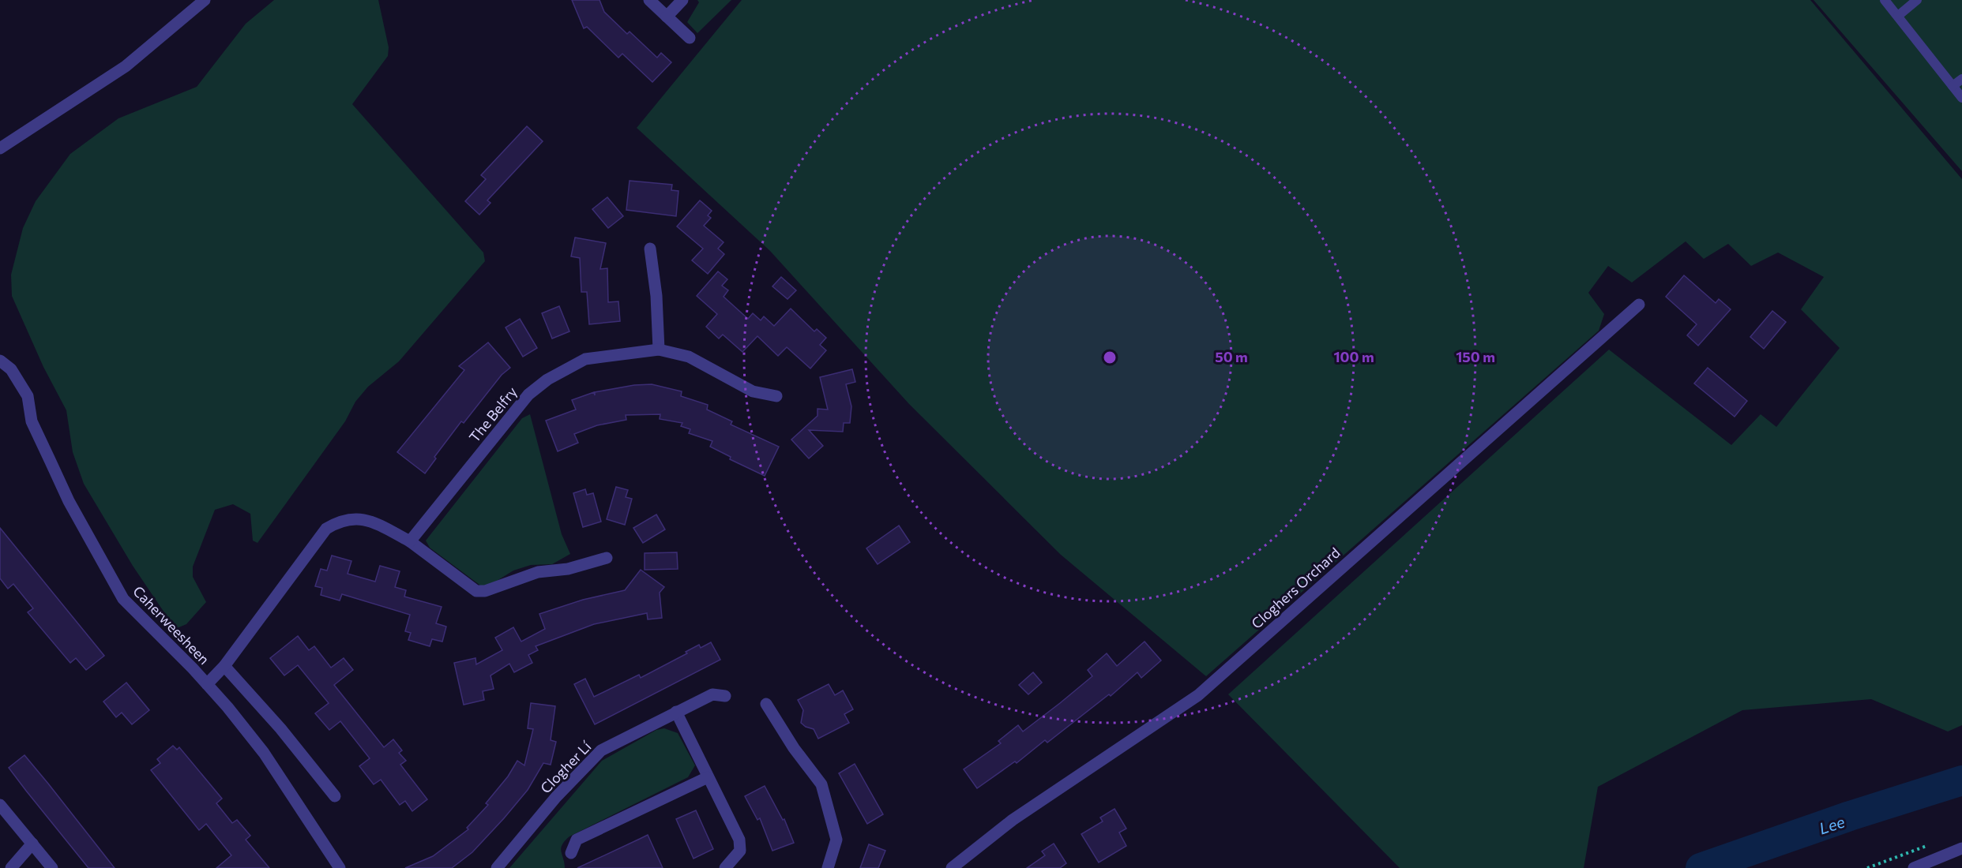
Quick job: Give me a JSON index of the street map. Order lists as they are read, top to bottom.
{
  "streets": {
    "street": [
      "The Belfry",
      "Cloghers Orchard",
      "Caherweesheen",
      "Clogher Lí"
    ]
  },
  "water": ["Lee"],
  "rings": ["50 m", "100 m", "150 m"]
}
